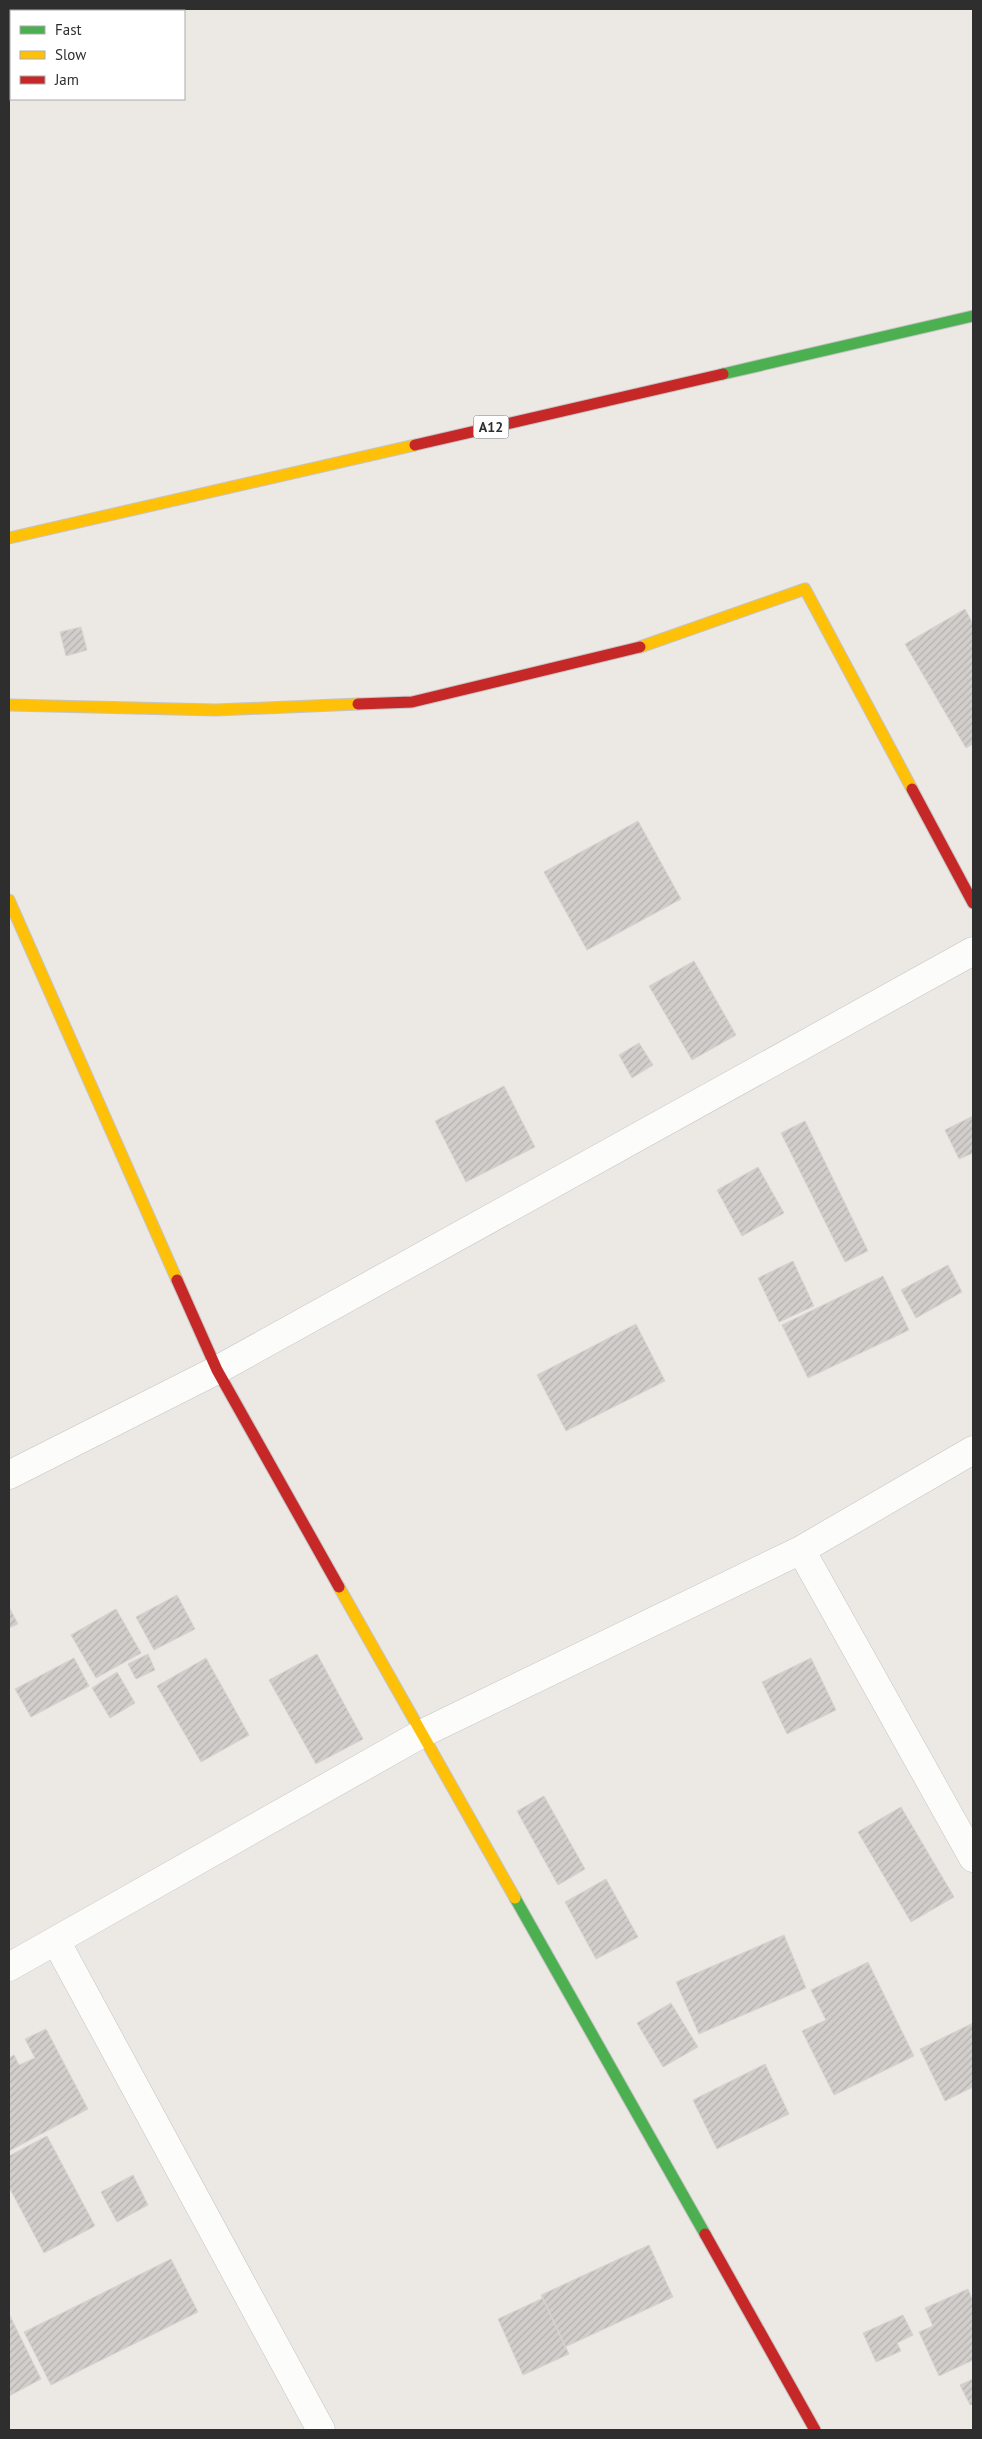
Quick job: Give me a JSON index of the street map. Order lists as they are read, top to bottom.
{
  "streets": {
    "street": ["A12"]
  },
  "legend": ["Fast", "Slow", "Jam"]
}
